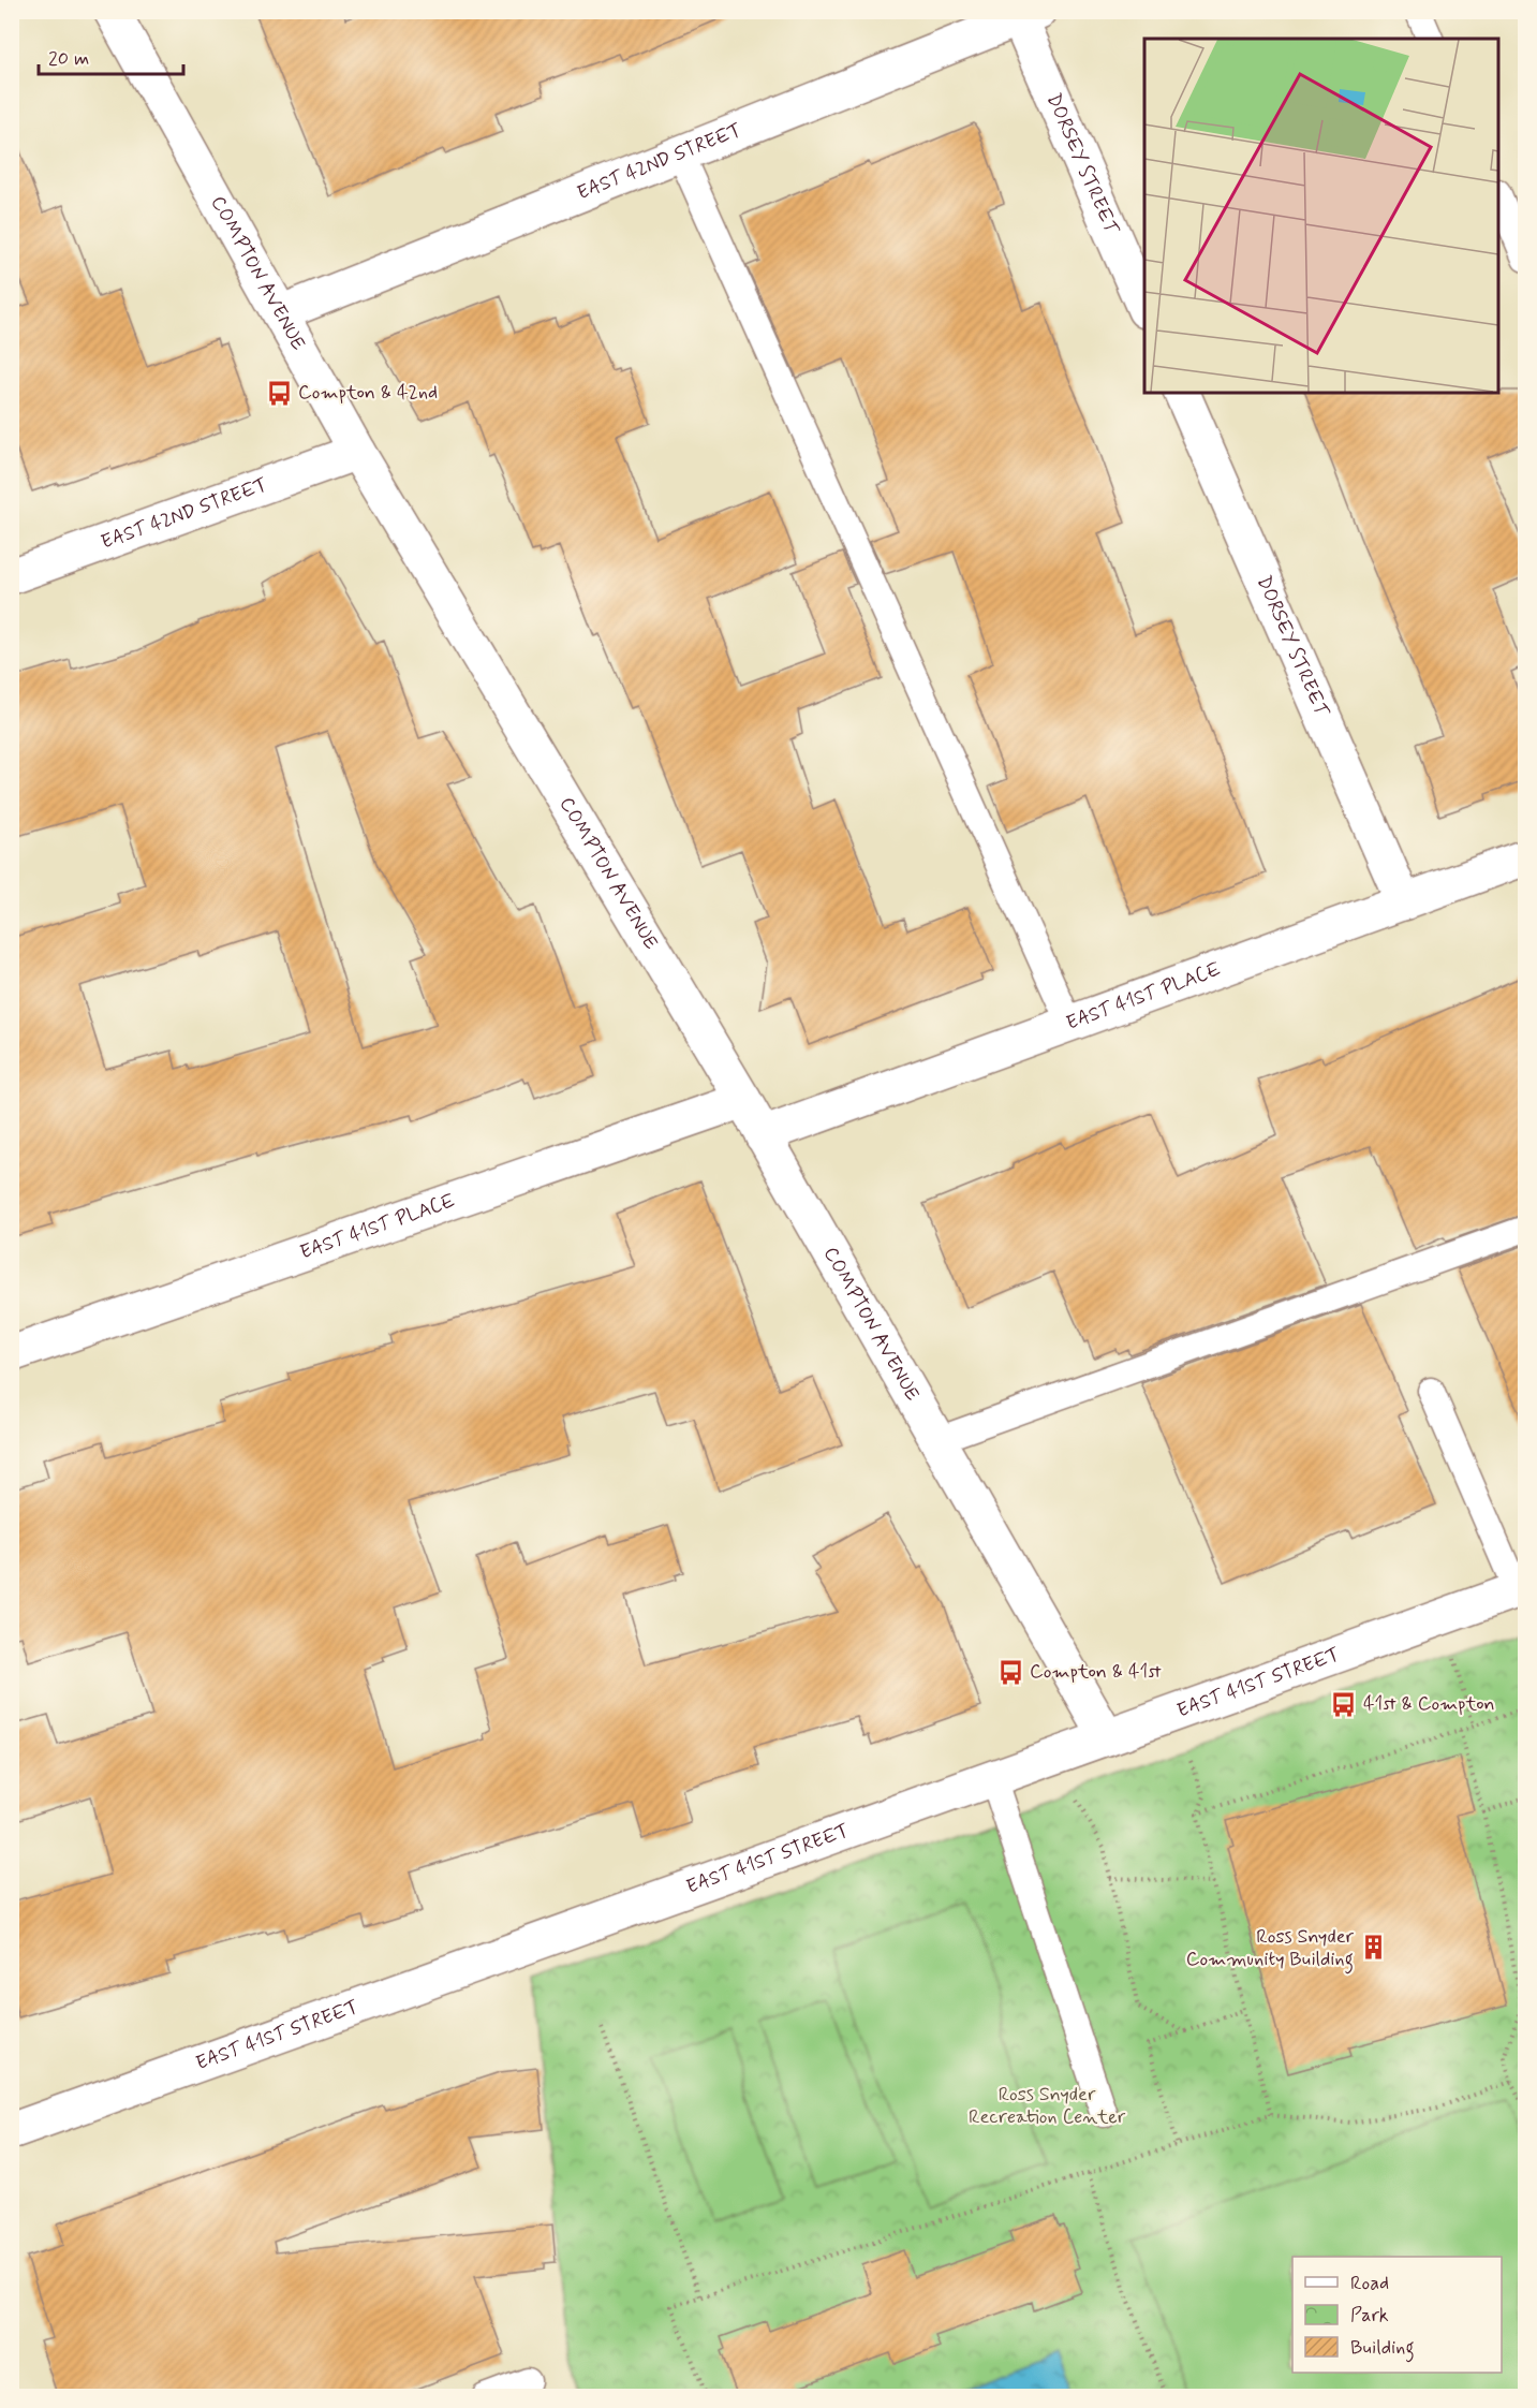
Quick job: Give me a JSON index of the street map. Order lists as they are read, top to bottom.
{
  "streets": {
    "street": [
      "EAST 42ND STREET",
      "DORSEY STREET",
      "COMPTON AVENUE",
      "EAST 41ST PLACE",
      "EAST 41ST STREET"
    ]
  },
  "crossings": [
    ["EAST 42ND STREET", "DORSEY STREET"],
    ["EAST 42ND STREET", "COMPTON AVENUE"],
    ["DORSEY STREET", "EAST 41ST PLACE"],
    ["COMPTON AVENUE", "EAST 41ST PLACE"],
    ["COMPTON AVENUE", "EAST 41ST STREET"]
  ],
  "parks": ["Ross Snyder Recreation Center"],
  "places": {
    "bus stop": ["Compton & 42nd", "Compton & 41st", "41st & Compton"],
    "building": ["Ross Snyder Community Building"]
  },
  "legend": ["Road", "Park", "Building"],
  "scale_bar": "20 m"
}
